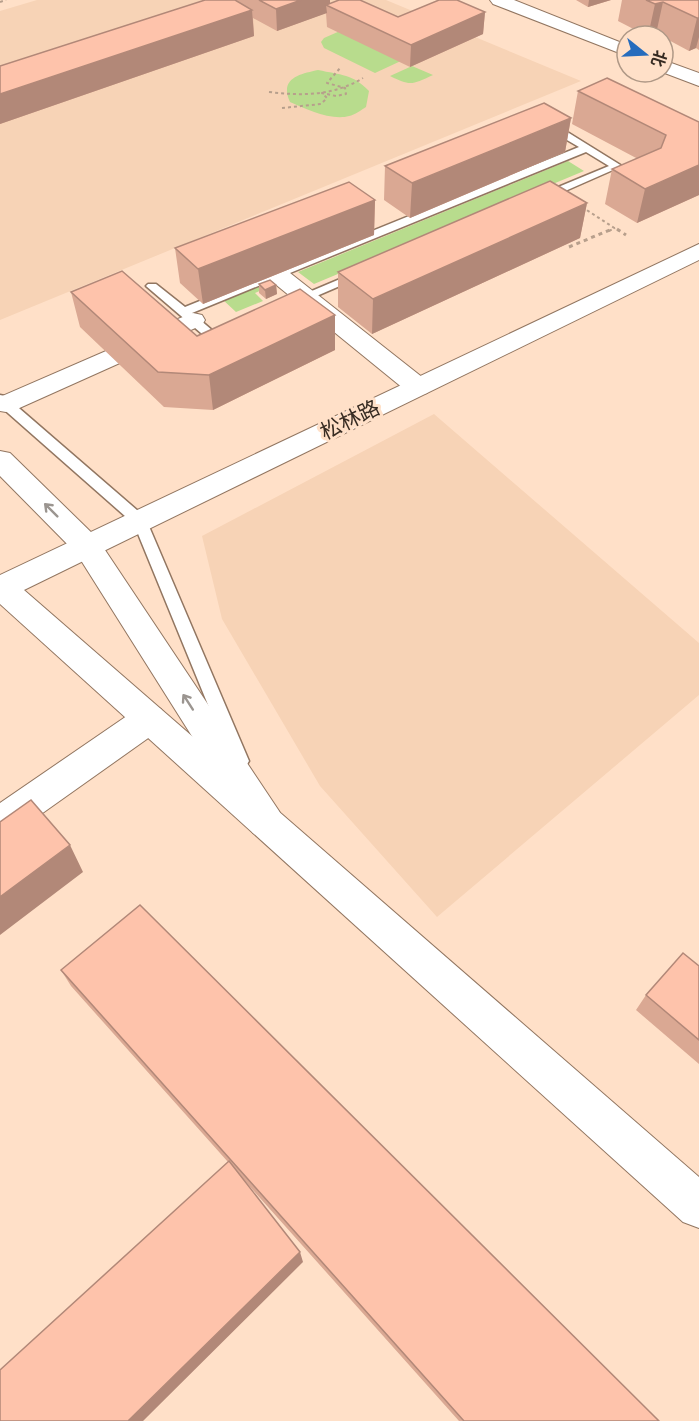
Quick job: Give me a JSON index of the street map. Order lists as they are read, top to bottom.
{
  "streets": {
    "street": ["松林路"]
  },
  "north": "right"
}
